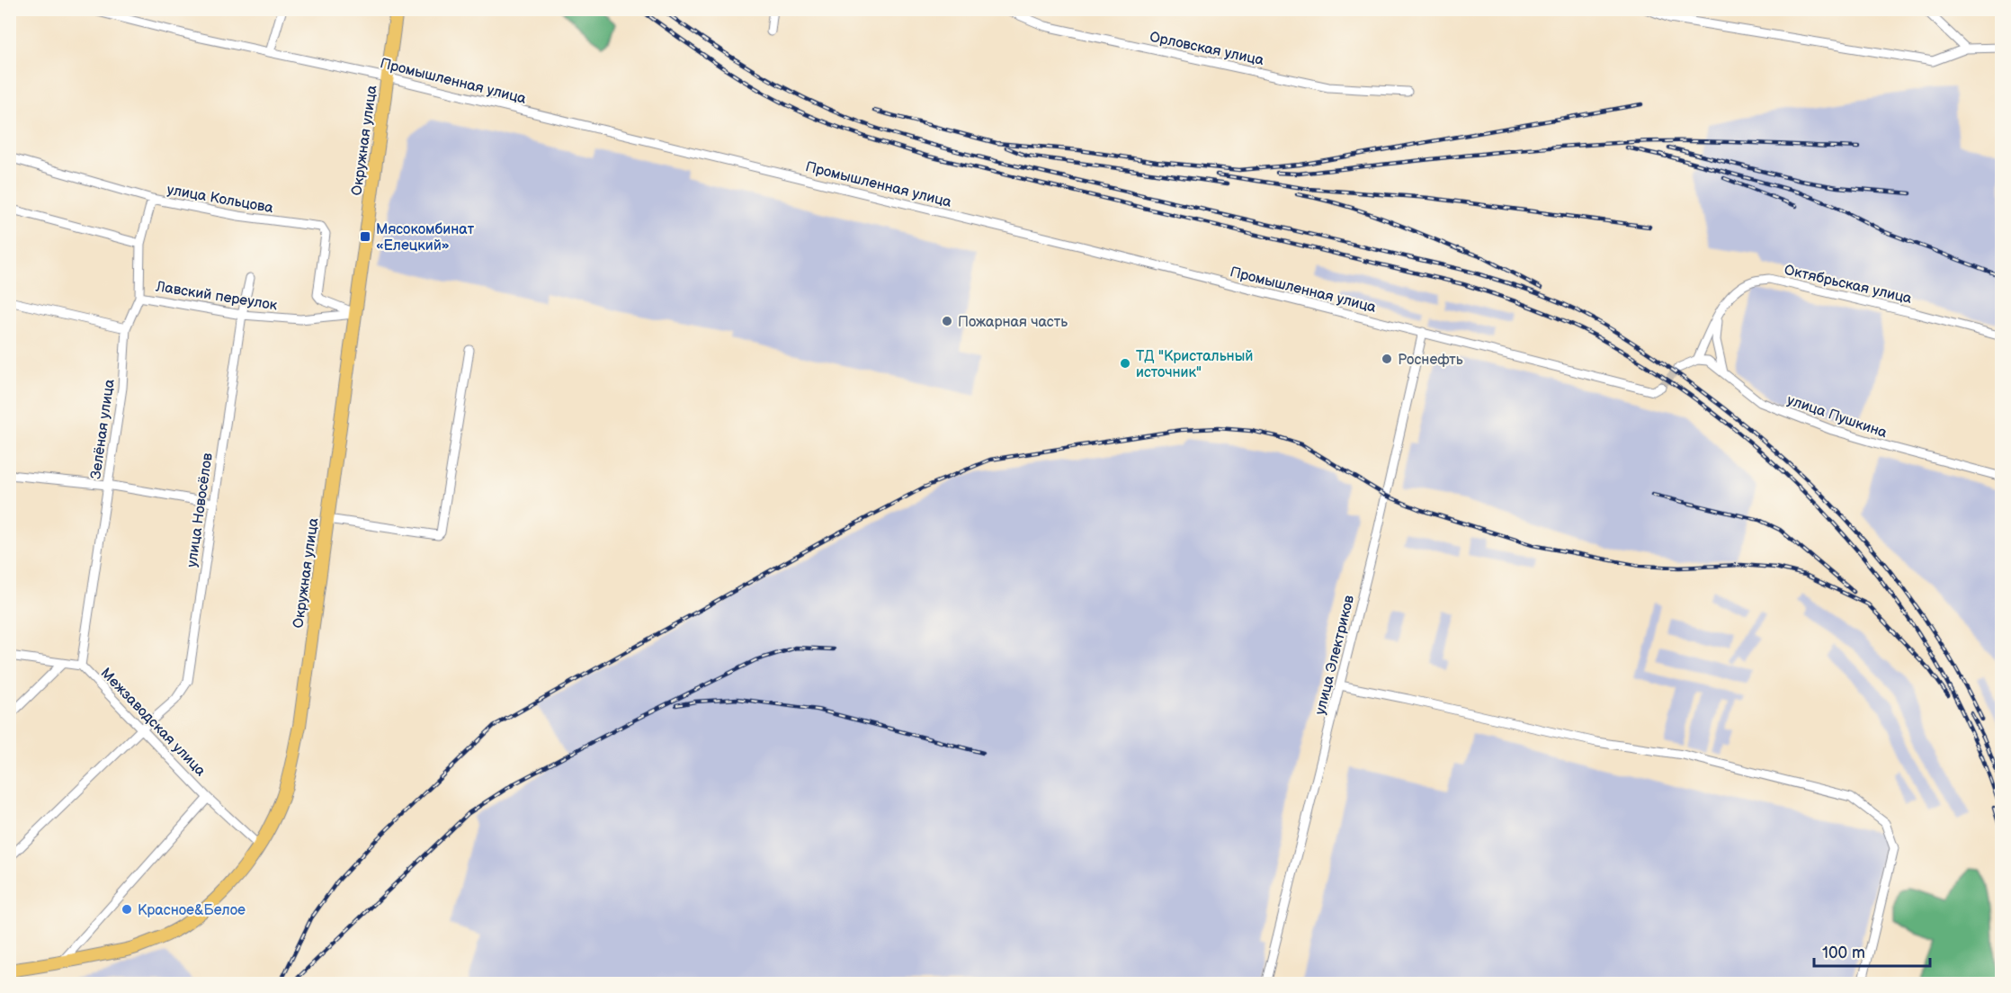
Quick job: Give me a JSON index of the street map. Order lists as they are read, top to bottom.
{
  "streets": {
    "highway": ["Окружная улица"],
    "street": [
      "Орловская улица",
      "Промышленная улица",
      "улица Кольцова",
      "Октябрьская улица",
      "Лавский переулок",
      "улица Пушкина",
      "Зелёная улица",
      "улица Новосёлов",
      "улица Электриков",
      "Межзаводская улица"
    ]
  },
  "crossings": [
    ["Промышленная улица", "Окружная улица"],
    ["Промышленная улица", "улица Электриков"],
    ["Окружная улица", "улица Кольцова"],
    ["Окружная улица", "Лавский переулок"],
    ["Окружная улица", "Межзаводская улица"],
    ["улица Кольцова", "Лавский переулок"],
    ["улица Кольцова", "Зелёная улица"],
    ["Октябрьская улица", "улица Пушкина"],
    ["Лавский переулок", "Зелёная улица"],
    ["Лавский переулок", "улица Новосёлов"],
    ["Зелёная улица", "Межзаводская улица"],
    ["улица Новосёлов", "Межзаводская улица"]
  ],
  "places": {
    "transit": ["Мясокомбинат «Елецкий»"],
    "other": [
      "Пожарная часть",
      "Роснефть",
      "ТД \"Кристальный источник\"",
      "Красное&Белое"
    ]
  },
  "scale_bar": "100 m"
}
